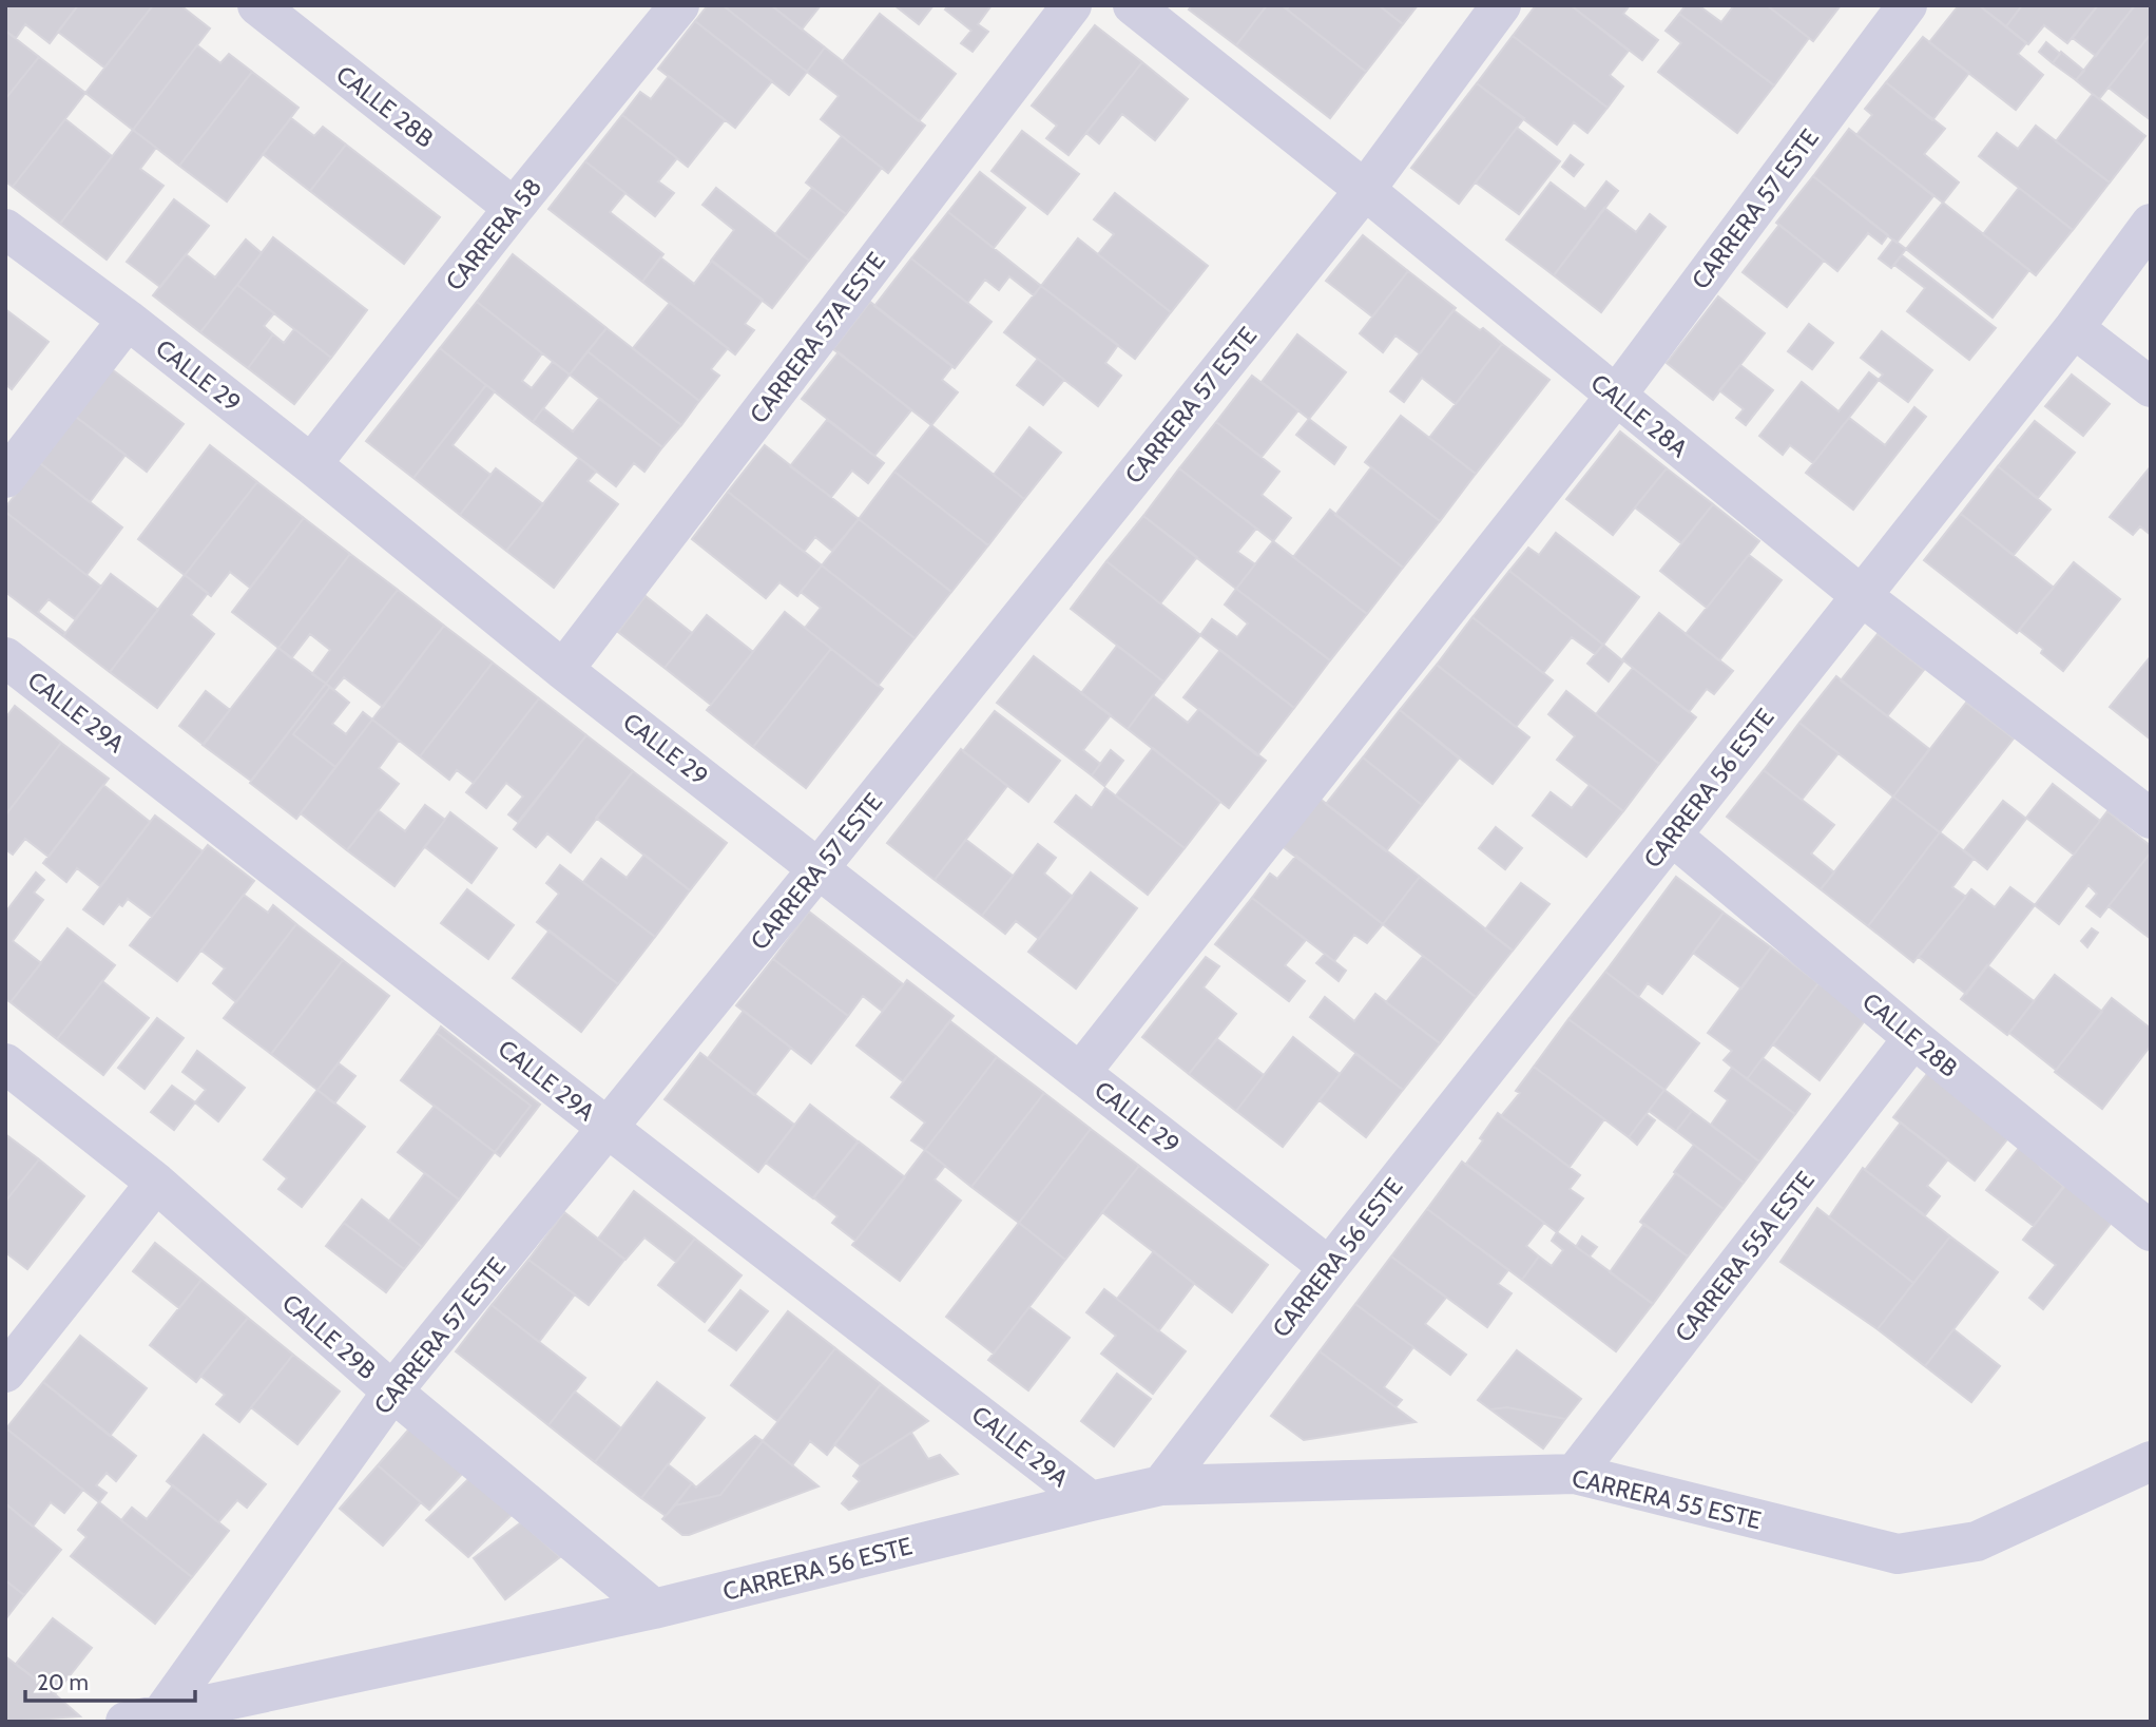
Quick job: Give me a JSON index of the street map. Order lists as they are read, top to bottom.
{
  "streets": {
    "street": [
      "CALLE 28B",
      "CARRERA 57 ESTE",
      "CARRERA 58",
      "CARRERA 57A ESTE",
      "CALLE 29",
      "CALLE 28A",
      "CALLE 29A",
      "CARRERA 56 ESTE",
      "CARRERA 55A ESTE",
      "CALLE 29B",
      "CARRERA 55 ESTE"
    ]
  },
  "crossings": [
    ["CALLE 28B", "CARRERA 58"],
    ["CALLE 28B", "CARRERA 56 ESTE"],
    ["CALLE 28B", "CARRERA 55A ESTE"],
    ["CARRERA 57 ESTE", "CALLE 29"],
    ["CARRERA 57 ESTE", "CALLE 28A"],
    ["CARRERA 57 ESTE", "CALLE 29A"],
    ["CARRERA 57 ESTE", "CARRERA 56 ESTE"],
    ["CARRERA 57 ESTE", "CALLE 29B"],
    ["CARRERA 58", "CALLE 29"],
    ["CARRERA 57A ESTE", "CALLE 29"],
    ["CALLE 29", "CARRERA 56 ESTE"],
    ["CALLE 28A", "CARRERA 56 ESTE"],
    ["CALLE 29A", "CARRERA 56 ESTE"],
    ["CARRERA 56 ESTE", "CALLE 29B"],
    ["CARRERA 56 ESTE", "CARRERA 55 ESTE"],
    ["CARRERA 55A ESTE", "CARRERA 55 ESTE"]
  ],
  "scale_bar": "20 m"
}
